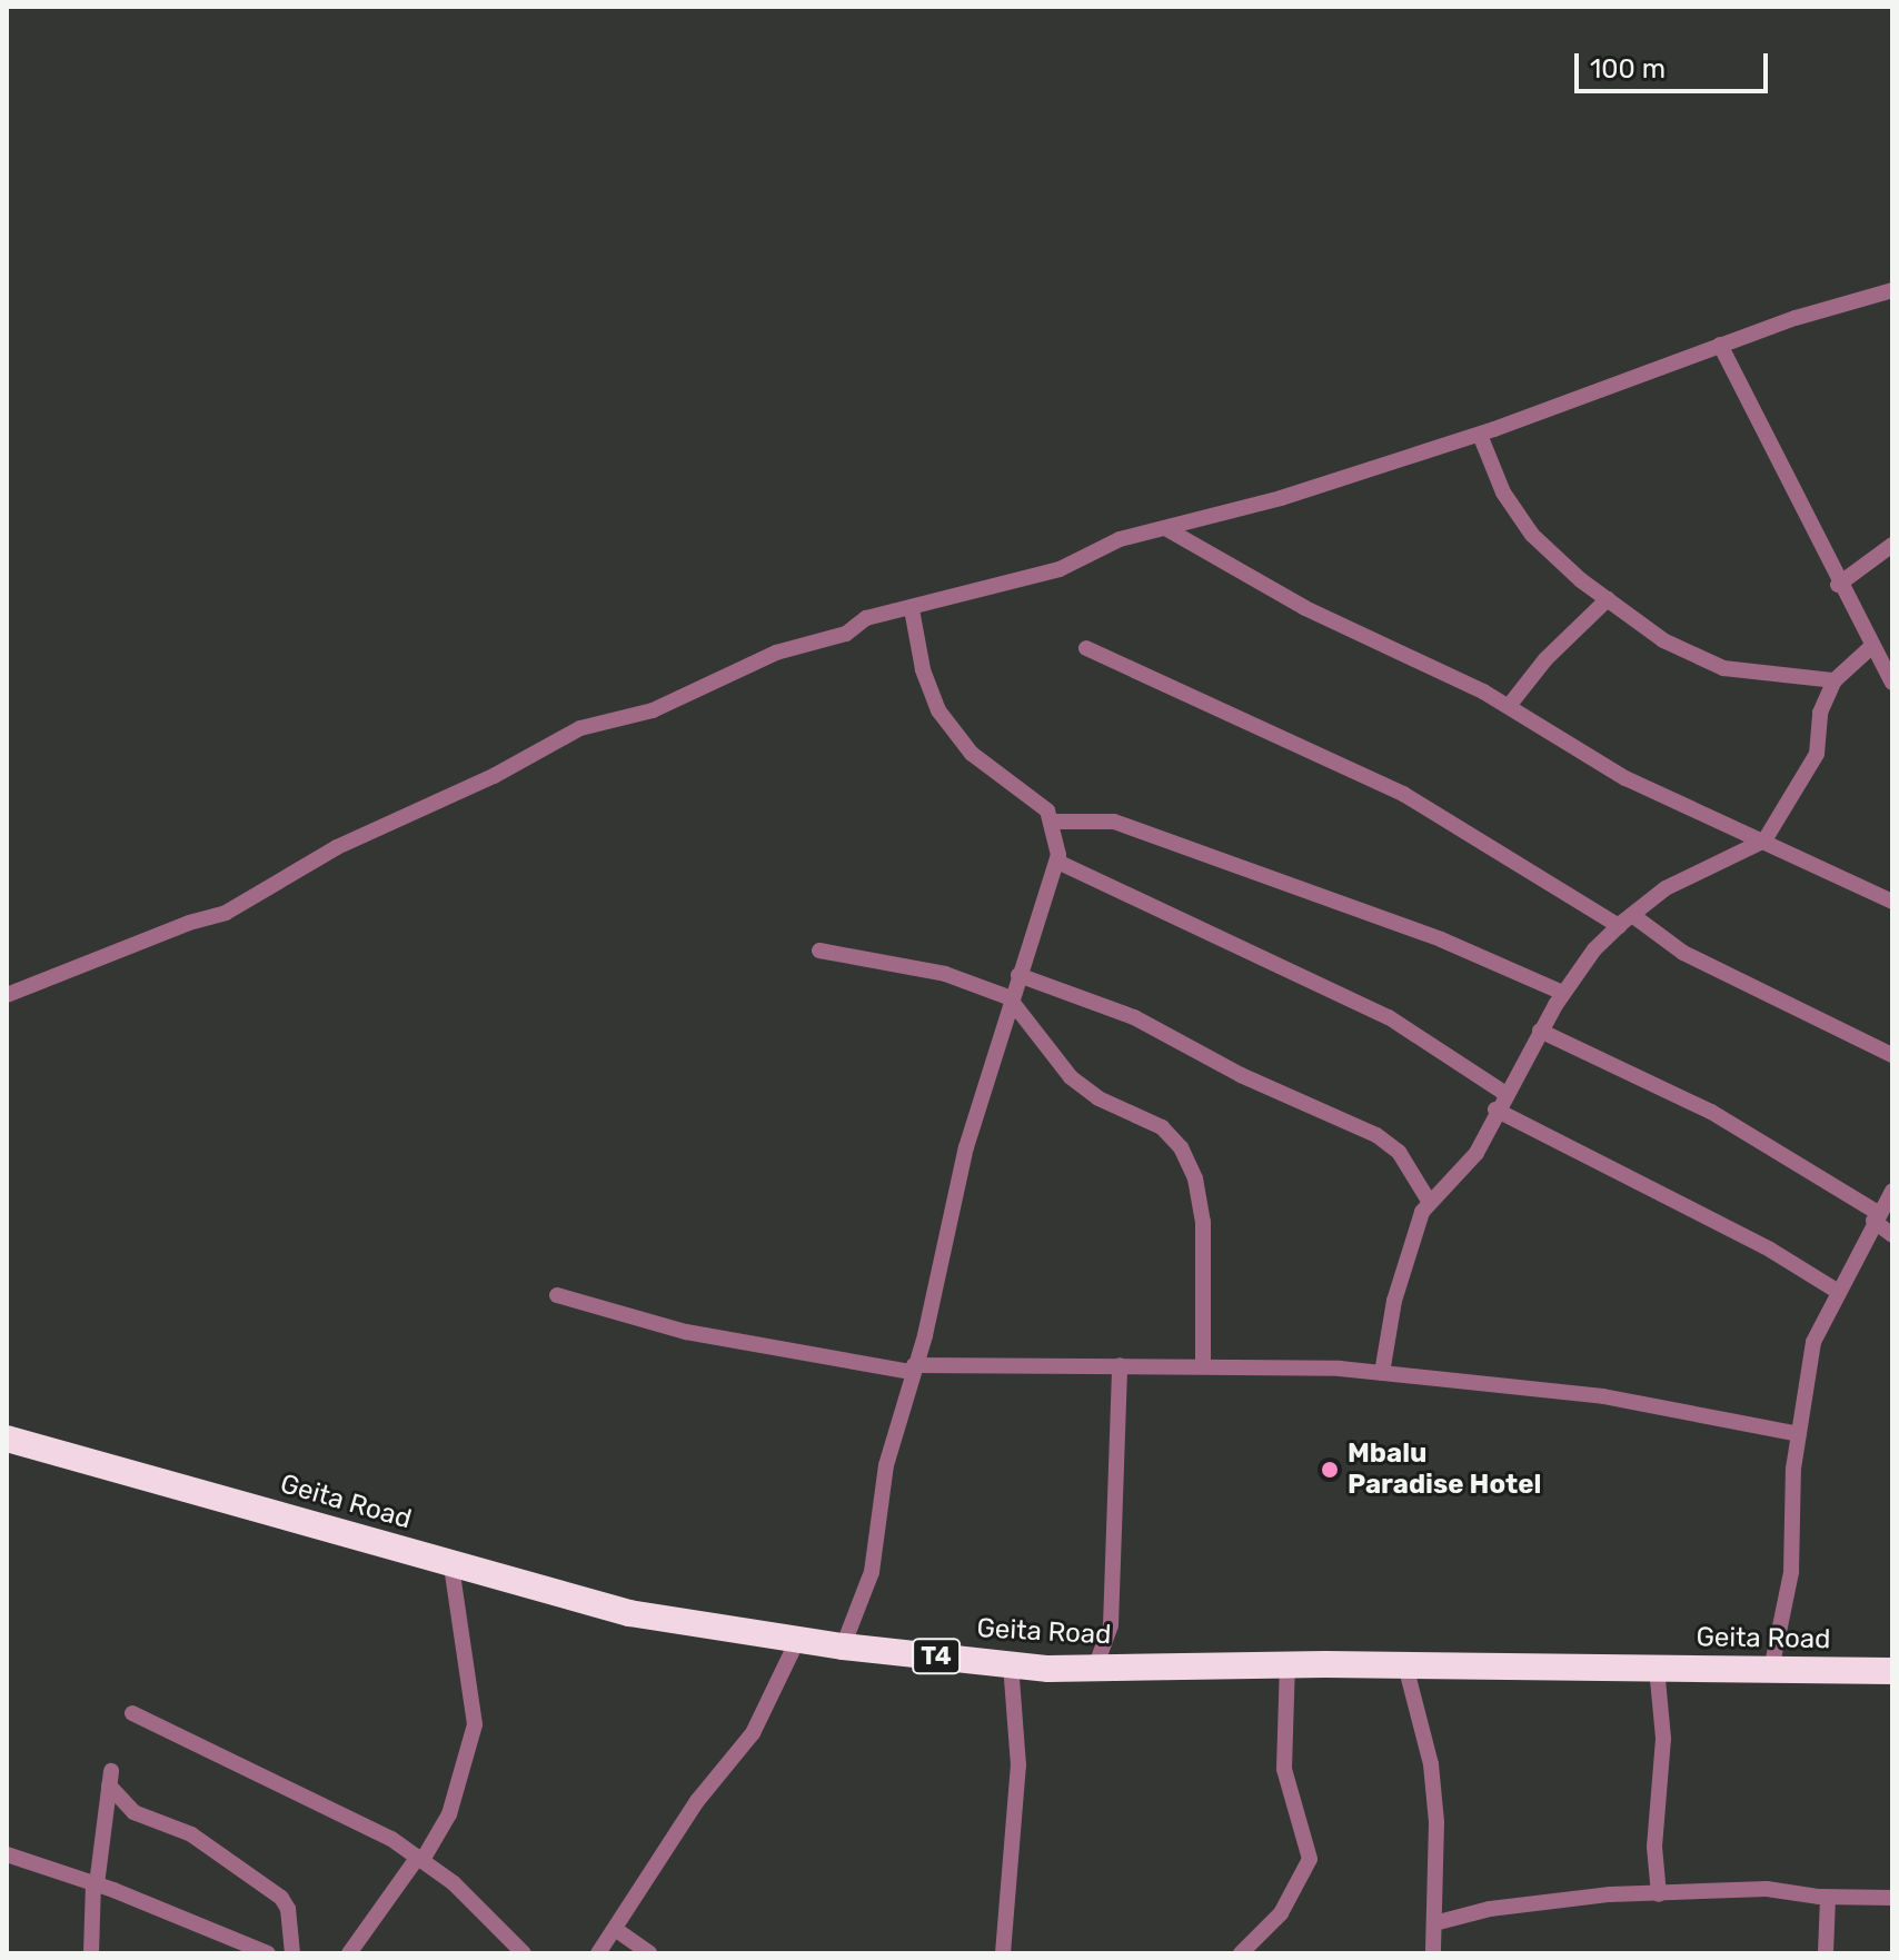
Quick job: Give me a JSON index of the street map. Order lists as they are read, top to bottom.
{
  "streets": {
    "highway": ["Geita Road", "T4"]
  },
  "places": ["Mbalu Paradise Hotel"],
  "scale_bar": "100 m"
}
